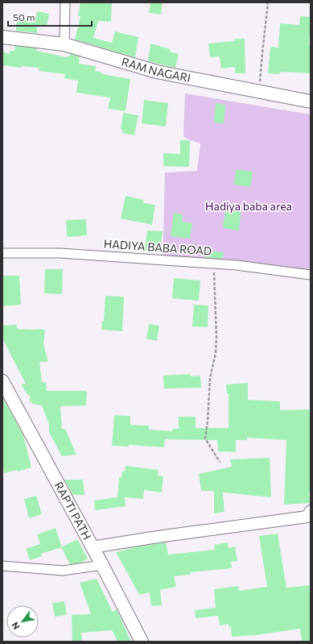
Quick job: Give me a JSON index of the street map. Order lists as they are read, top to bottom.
{
  "streets": {
    "main road": ["RAM NAGARI", "RAPTI PATH"],
    "street": ["HADIYA BABA ROAD"]
  },
  "parks": ["Hadiya baba area"],
  "scale_bar": "50 m",
  "north": "bottom left"
}
